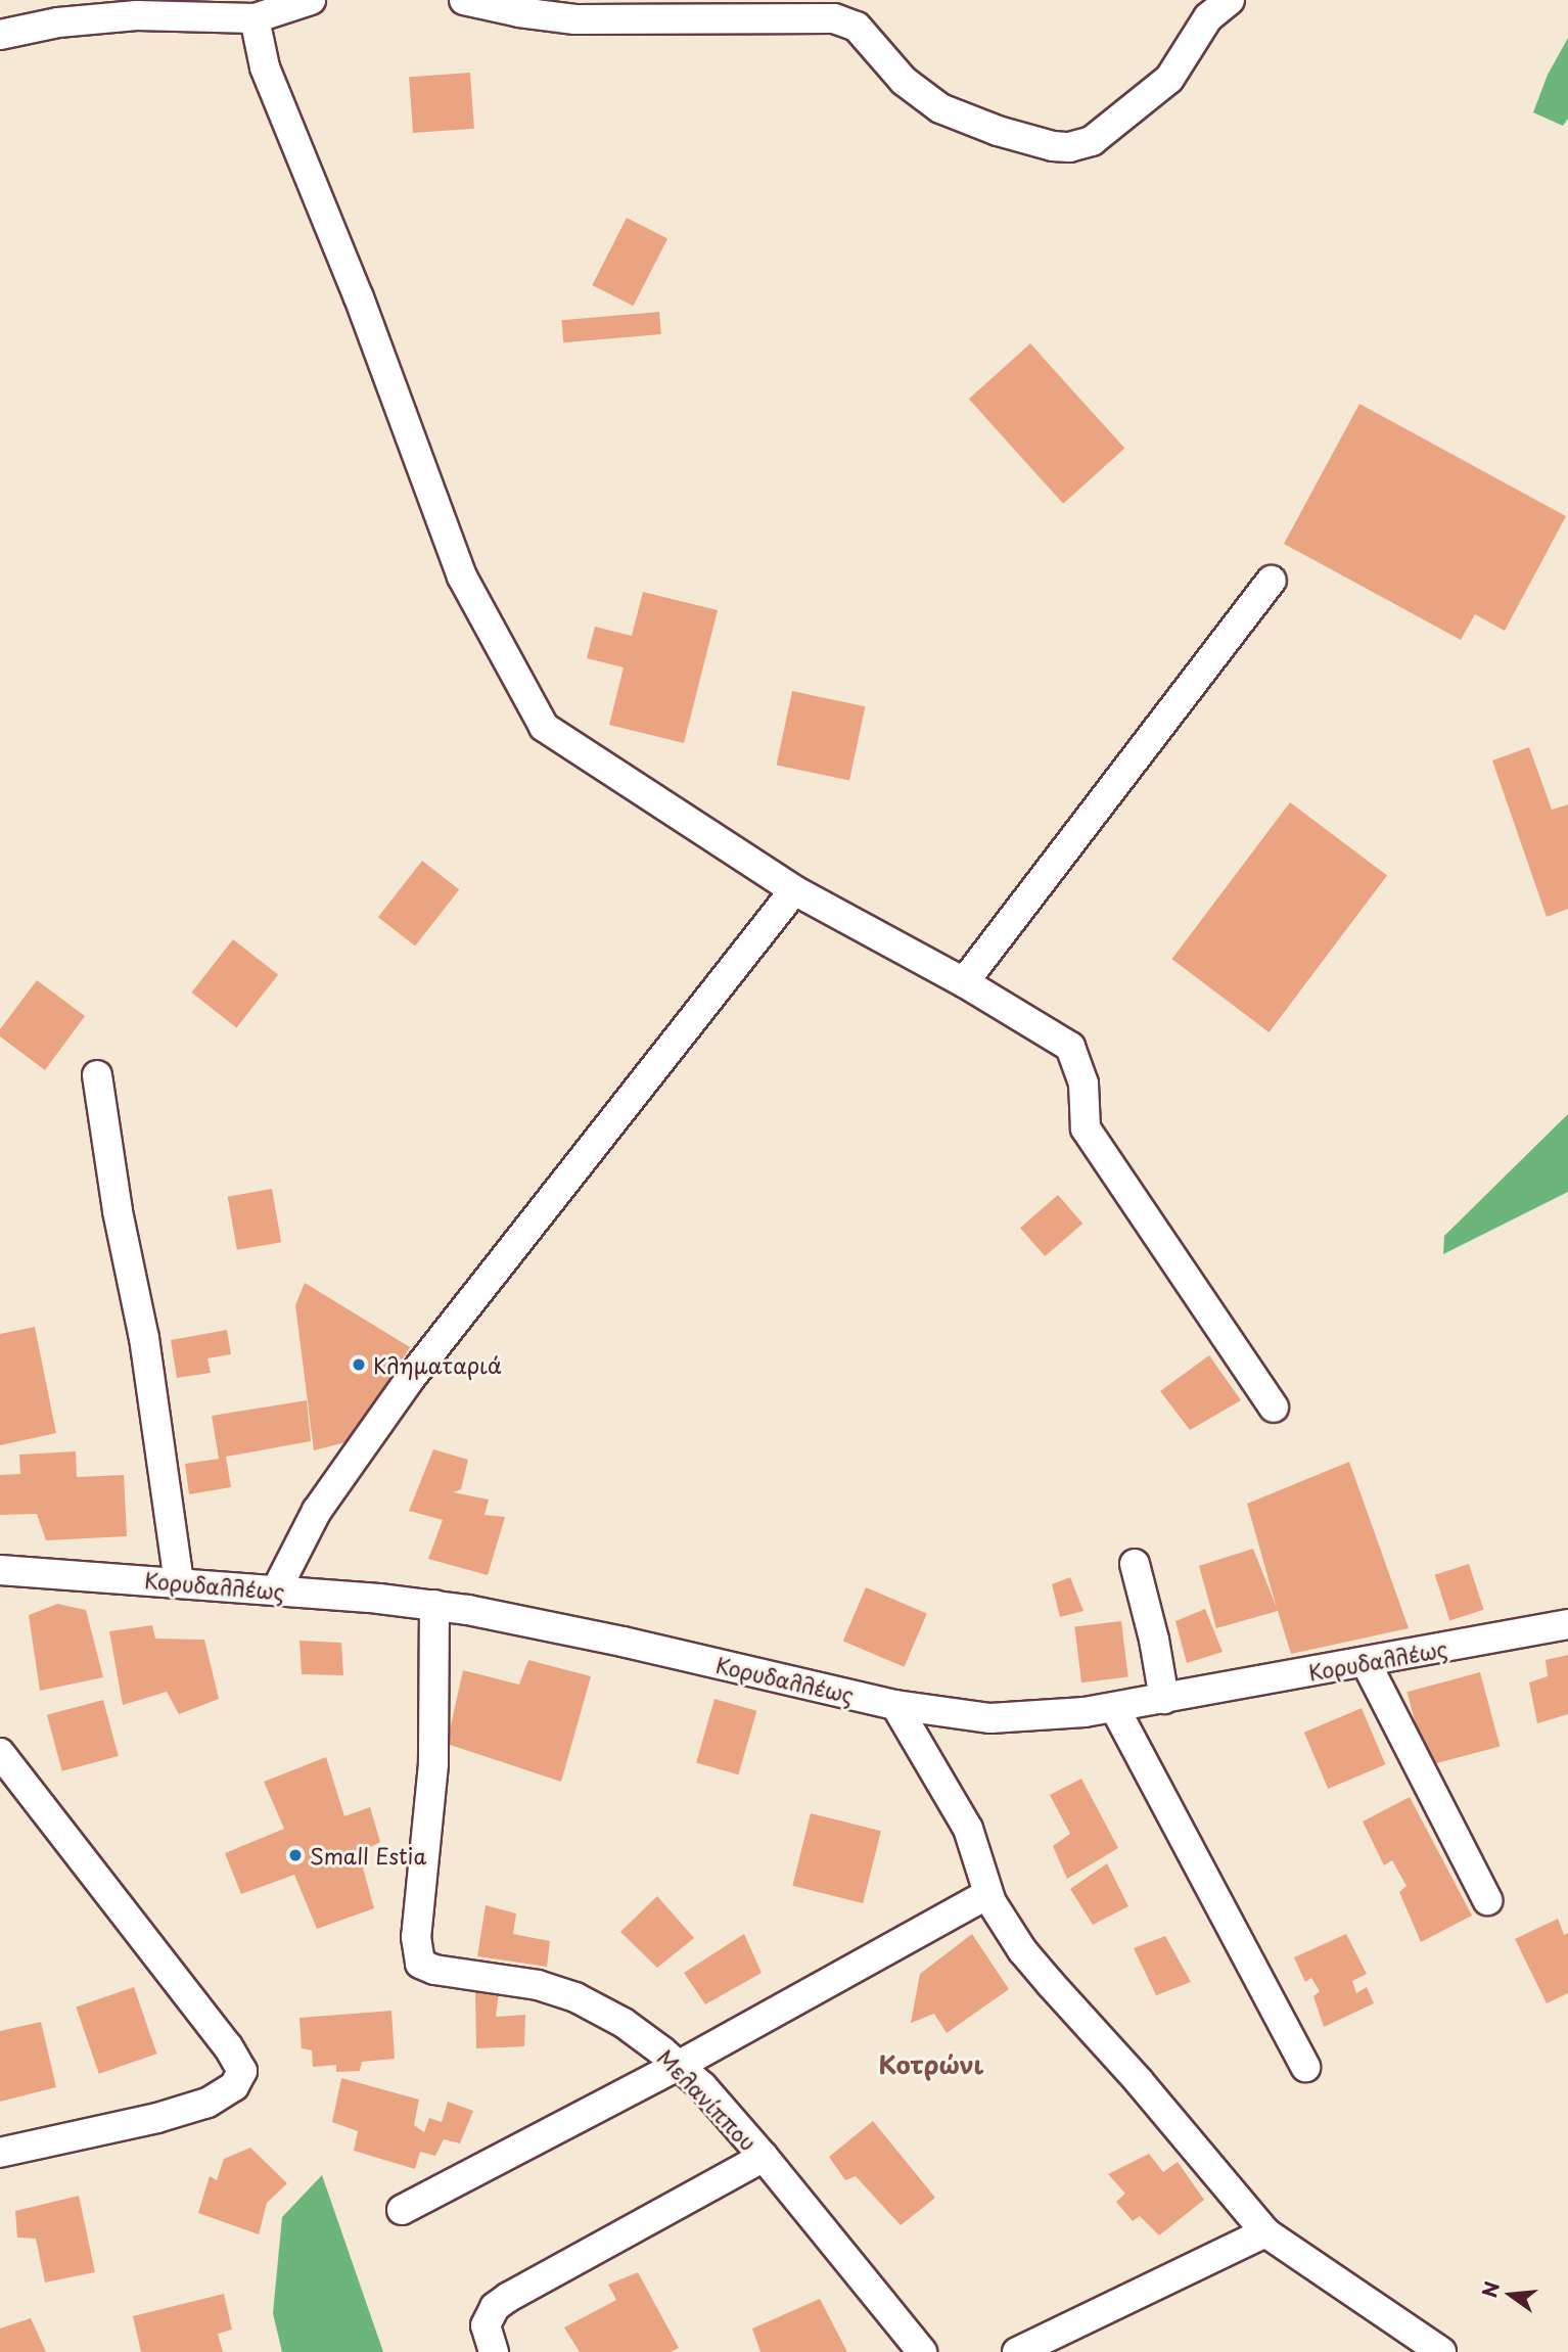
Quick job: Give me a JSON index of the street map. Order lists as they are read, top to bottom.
{
  "streets": {
    "street": ["Κορυδαλλέως", "Μελανίππου"]
  },
  "crossings": [
    ["Κορυδαλλέως", "Μελανίππου"]
  ],
  "districts": ["Κοτρώνι"],
  "places": ["Κληματαριά", "Small Estia"],
  "north": "left"
}
